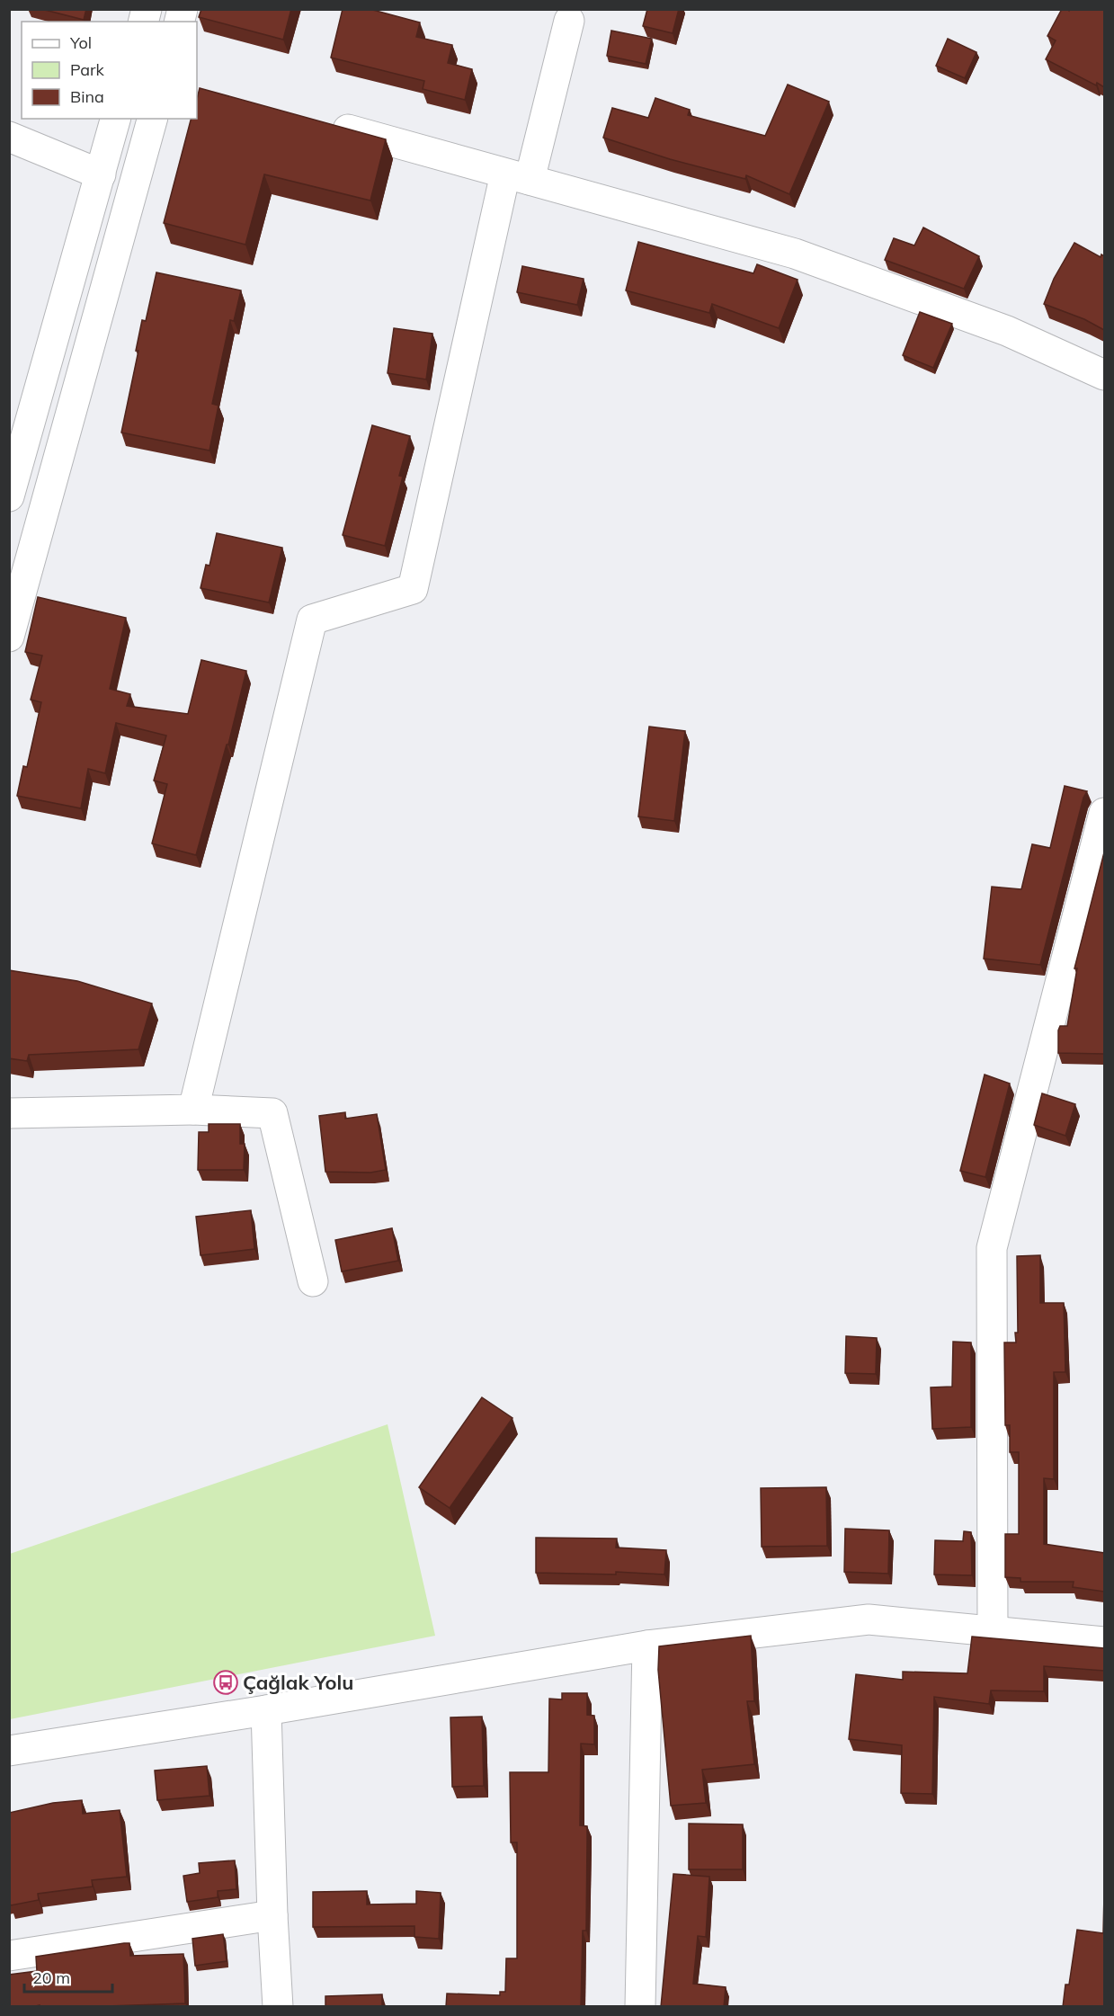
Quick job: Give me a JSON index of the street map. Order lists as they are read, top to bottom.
{
  "places": {
    "bus stop": ["Çağlak Yolu"]
  },
  "legend": ["Yol", "Park", "Bina"],
  "scale_bar": "20 m"
}
